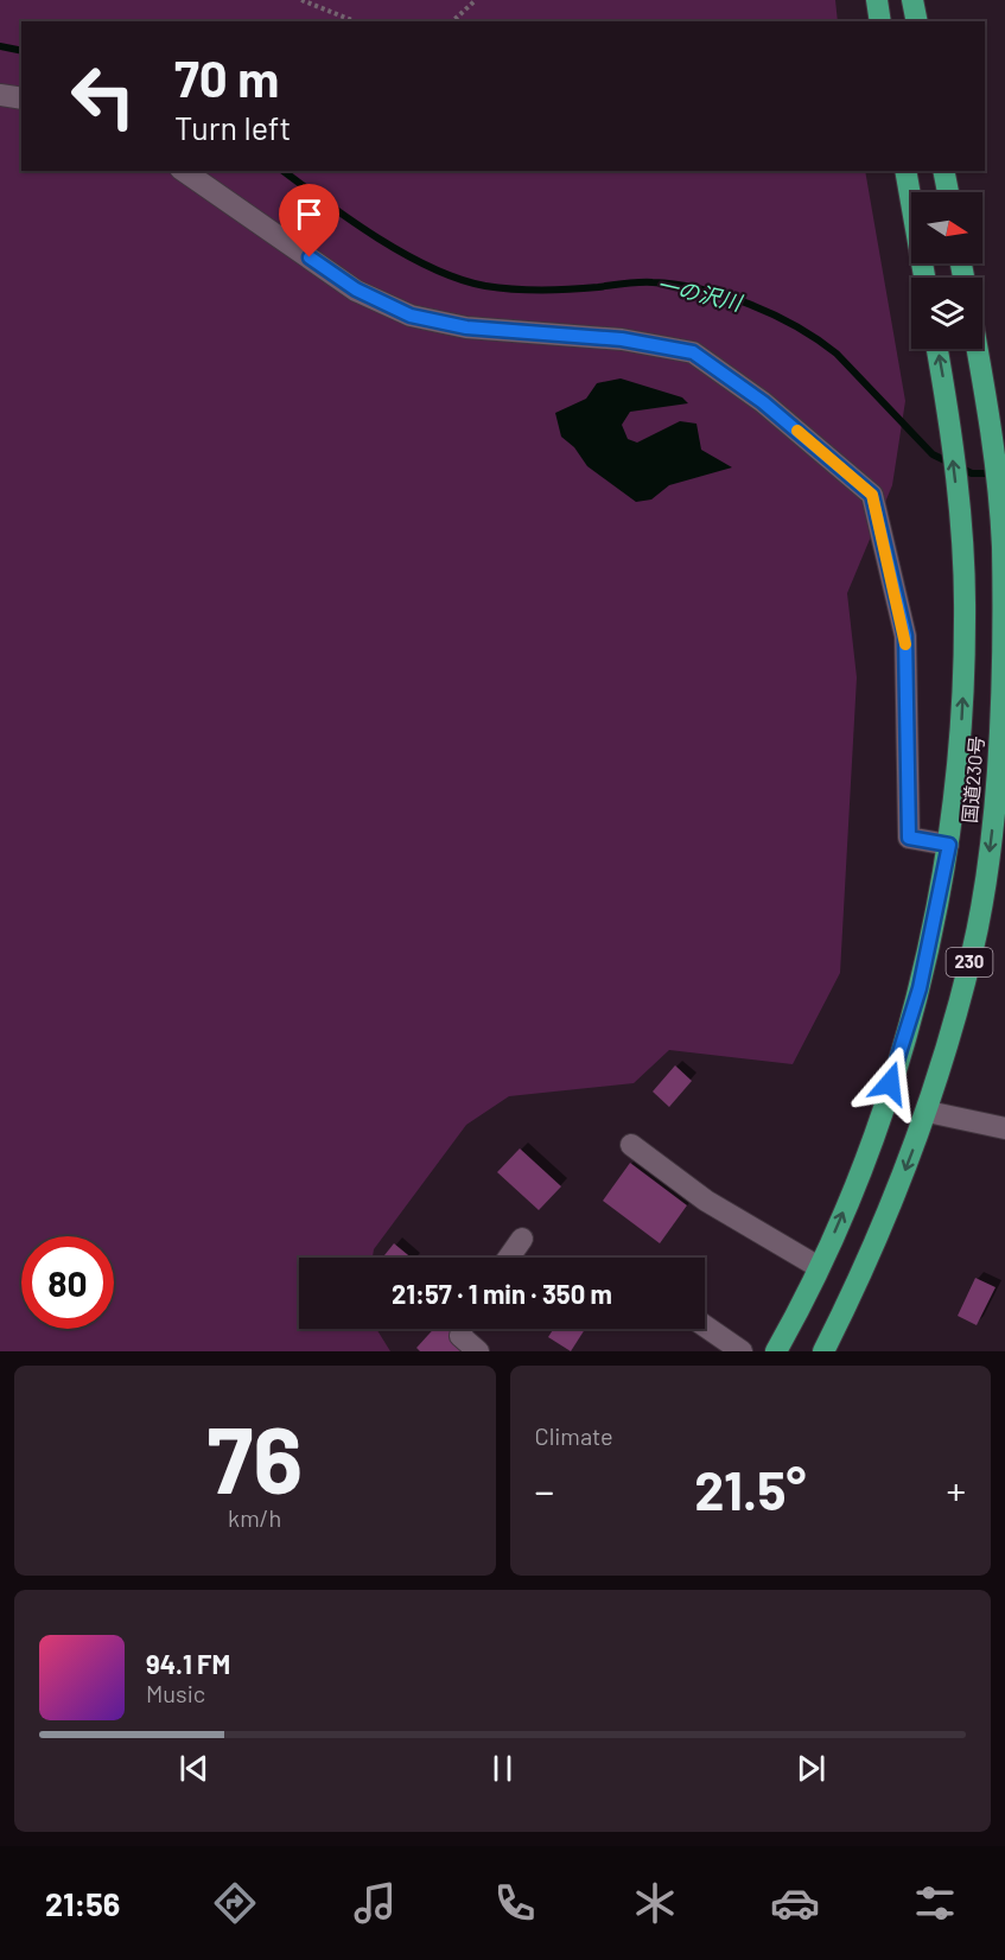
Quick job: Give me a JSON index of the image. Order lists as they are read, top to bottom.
{
  "streets": {
    "highway": ["国道230号", "230"]
  },
  "water": ["一の沢川"],
  "north": "right",
  "page": {
    "turn": ["70 m", "Turn left"],
    "limit": "80",
    "trip": "21:57 · 1 min · 350 m",
    "tile": [
      ["76", "km/h"],
      "Climate"
    ],
    "heat": ["−", "21.5°", "+"],
    "song": ["94.1 FM", "Music"],
    "tabs": "21:56"
  }
}
